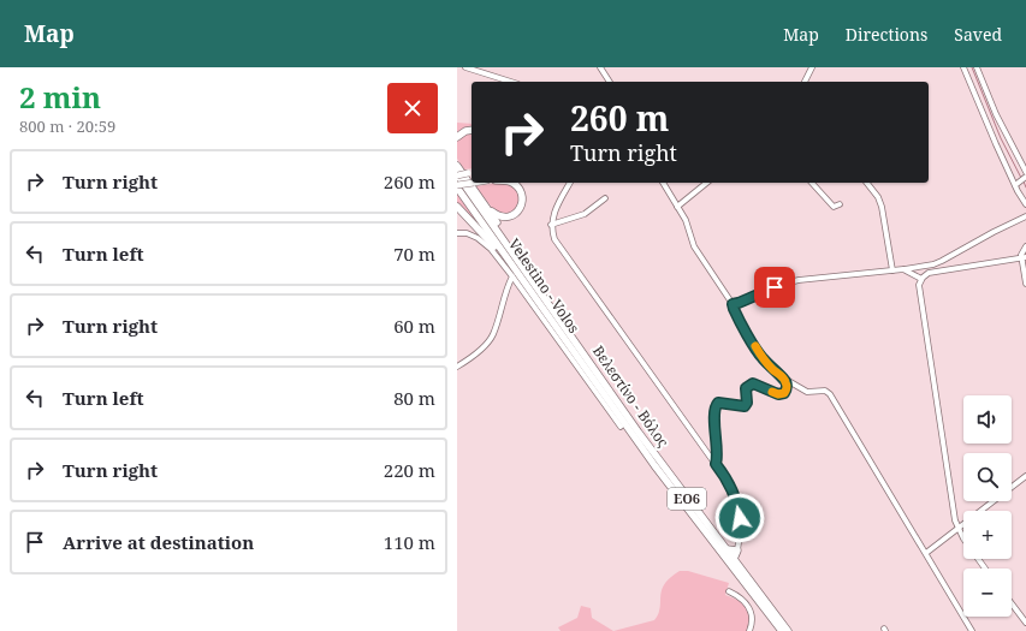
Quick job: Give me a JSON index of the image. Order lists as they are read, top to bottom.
{
  "streets": {
    "highway": ["Velestino - Volos", "Βελεστίνο - Βόλος", "ΕΟ6"]
  },
  "page": {
    "header": "Map",
    "nav": ["Map", "Directions", "Saved"],
    "heading": ["2 min", "800 m · 20:59"],
    "turn": ["260 m", "Turn right"],
    "list": [
      {
        "name": "Turn right",
        "value": "260 m"
      },
      {
        "name": "Turn left",
        "value": "70 m"
      },
      {
        "name": "Turn right",
        "value": "60 m"
      },
      {
        "name": "Turn left",
        "value": "80 m"
      },
      {
        "name": "Turn right",
        "value": "220 m"
      },
      {
        "name": "Arrive at destination",
        "value": "110 m"
      }
    ],
    "map_buttons": ["+", "−"]
  }
}
